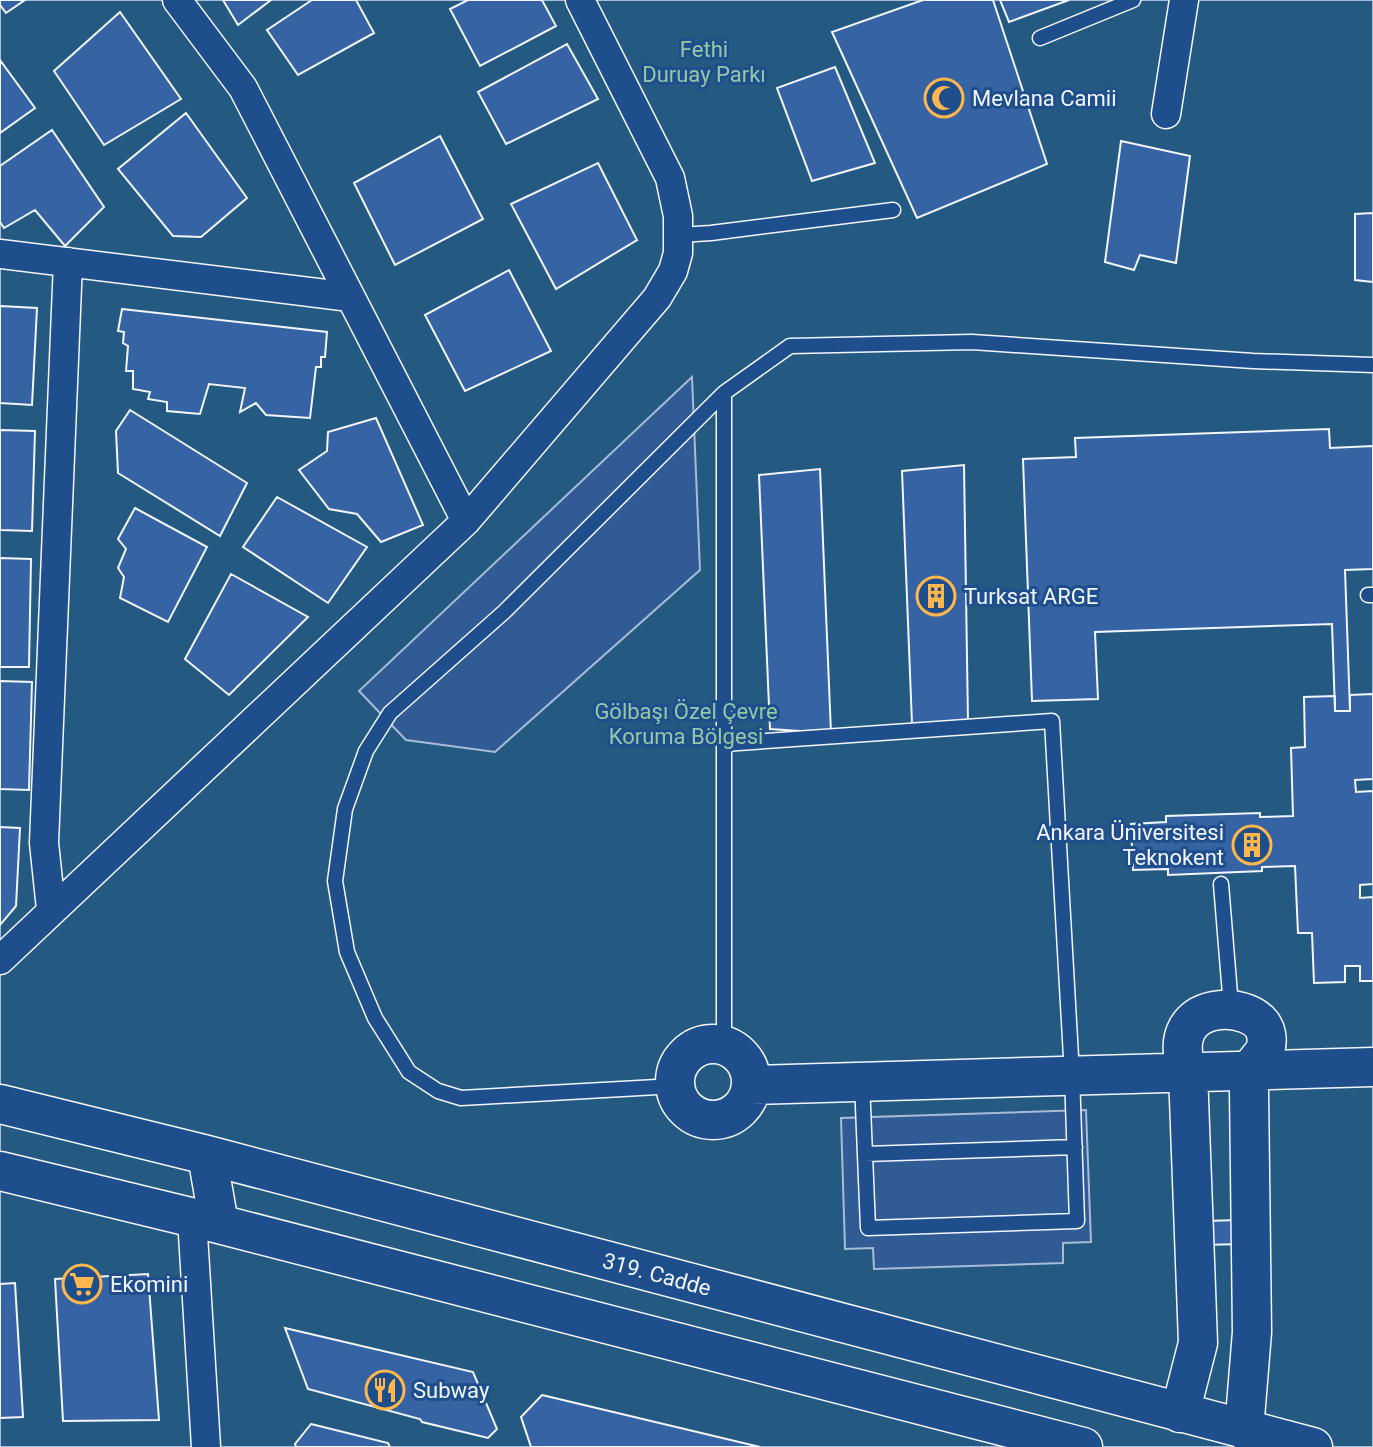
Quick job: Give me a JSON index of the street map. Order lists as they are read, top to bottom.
{
  "streets": {
    "street": ["319. Cadde"]
  },
  "parks": ["Fethi Duruay Parkı", "Gölbaşı Özel Çevre Koruma Bölgesi"],
  "places": {
    "mosque": ["Mevlana Camii"],
    "building": ["Turksat ARGE", "Ankara Üniversitesi Teknokent"],
    "supermarket": ["Ekomini"],
    "restaurant": ["Subway"]
  }
}
